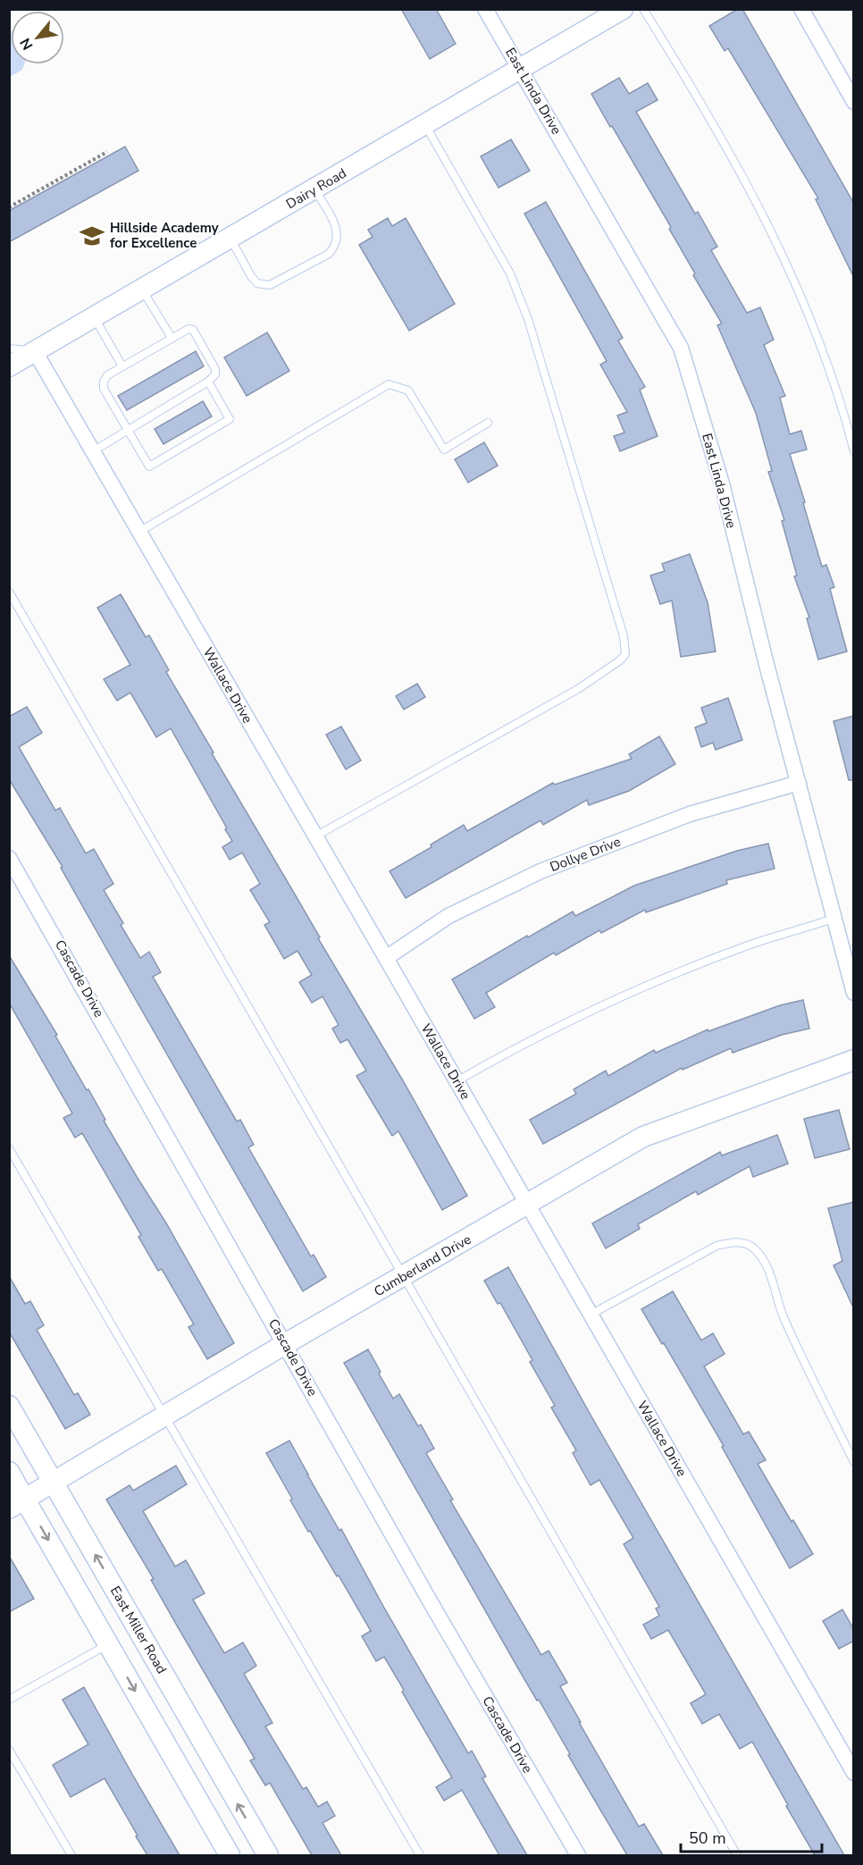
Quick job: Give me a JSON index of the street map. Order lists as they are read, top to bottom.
{
  "streets": {
    "street": [
      "East Linda Drive",
      "Dairy Road",
      "Wallace Drive",
      "Dollye Drive",
      "Cascade Drive",
      "Cumberland Drive",
      "East Miller Road"
    ]
  },
  "crossings": [
    ["East Linda Drive", "Dairy Road"],
    ["East Linda Drive", "Dollye Drive"],
    ["Dairy Road", "Wallace Drive"],
    ["Wallace Drive", "Dollye Drive"],
    ["Wallace Drive", "Cumberland Drive"],
    ["Cascade Drive", "Cumberland Drive"],
    ["Cumberland Drive", "East Miller Road"]
  ],
  "places": {
    "school or university": ["Hillside Academy for Excellence"]
  },
  "scale_bar": "50 m",
  "north": "bottom left"
}
